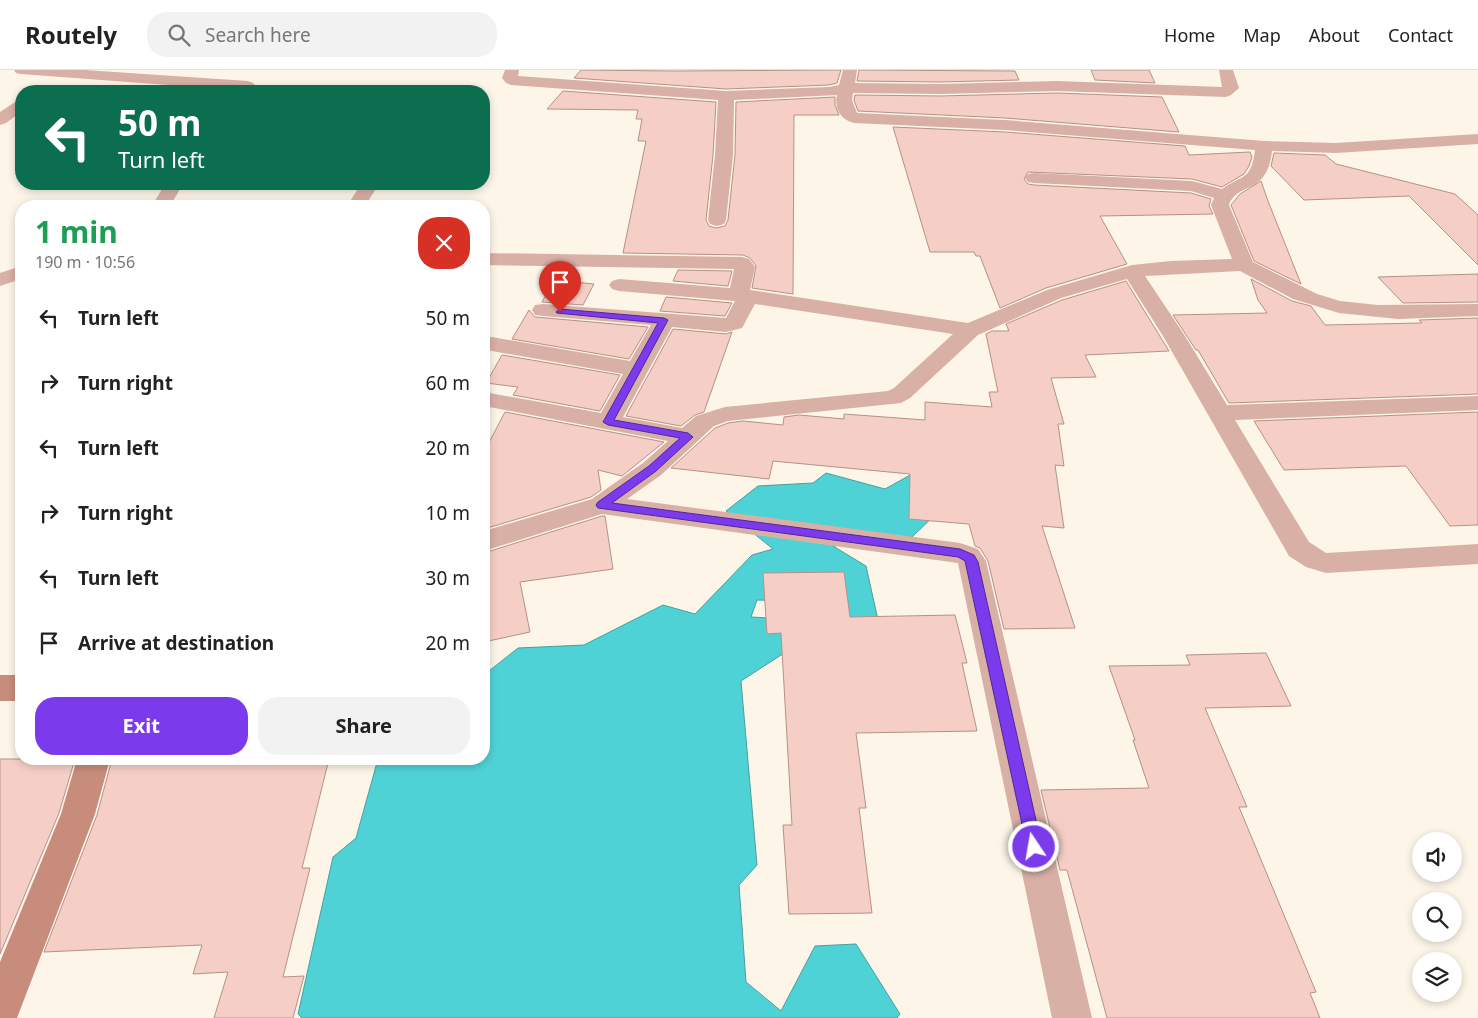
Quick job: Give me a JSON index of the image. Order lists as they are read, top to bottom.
{
  "page": {
    "header": "Routely",
    "search": "Search here",
    "nav": [
      "Home",
      "Map",
      "About",
      "Contact"
    ],
    "turn": ["50 m", "Turn left"],
    "heading": ["1 min", "190 m · 10:56"],
    "list": [
      {
        "name": "Turn left",
        "value": "50 m"
      },
      {
        "name": "Turn right",
        "value": "60 m"
      },
      {
        "name": "Turn left",
        "value": "20 m"
      },
      {
        "name": "Turn right",
        "value": "10 m"
      },
      {
        "name": "Turn left",
        "value": "30 m"
      },
      {
        "name": "Arrive at destination",
        "value": "20 m"
      }
    ],
    "buttons": ["Exit", "Share"]
  }
}
